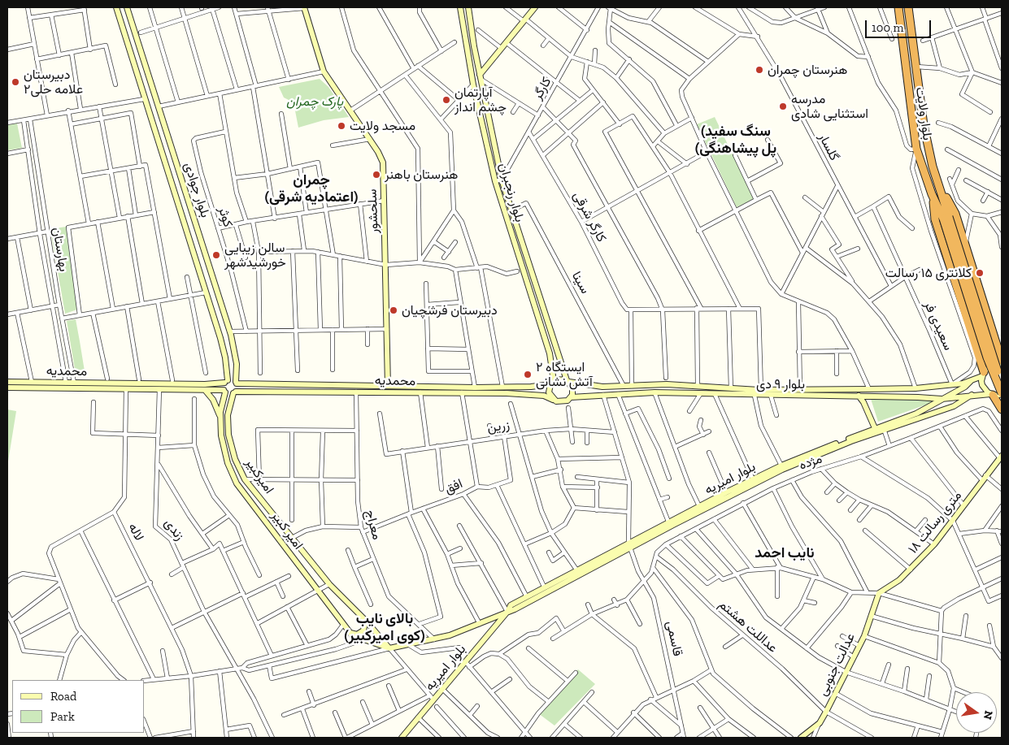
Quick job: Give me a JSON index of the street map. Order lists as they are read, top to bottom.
{
  "streets": {
    "highway": ["بلوار ولایت"],
    "street": [
      "کارگر",
      "گلسار",
      "بلوار جوادی",
      "بلوار رنجبران",
      "سلحشور",
      "کوثر",
      "کارگر شرقی",
      "بهارستان",
      "سینا",
      "سعیدی فر",
      "محمدیه",
      "بلوار ۹ دی",
      "زرین",
      "مژده",
      "امیرکبیر",
      "بلوار امیریه",
      "افق",
      "۱۸ متری رسالت",
      "معراج",
      "زندی",
      "امیر کبیر",
      "لاله",
      "عداللت هشتم",
      "قاسمی",
      "عدالت جنوبی"
    ]
  },
  "crossings": [
    ["کارگر", "بلوار رنجبران"],
    ["کارگر", "کارگر شرقی"],
    ["بلوار جوادی", "محمدیه"],
    ["بلوار جوادی", "امیرکبیر"],
    ["بلوار جوادی", "امیر کبیر"],
    ["بلوار رنجبران", "سینا"],
    ["بلوار رنجبران", "محمدیه"],
    ["بلوار رنجبران", "بلوار ۹ دی"],
    ["سلحشور", "محمدیه"],
    ["بهارستان", "محمدیه"],
    ["سینا", "بلوار ۹ دی"],
    ["سعیدی فر", "بلوار ۹ دی"],
    ["محمدیه", "بلوار ۹ دی"],
    ["محمدیه", "امیرکبیر"],
    ["محمدیه", "معراج"],
    ["محمدیه", "زندی"],
    ["محمدیه", "امیر کبیر"],
    ["محمدیه", "لاله"],
    ["بلوار ۹ دی", "بلوار امیریه"],
    ["بلوار ۹ دی", "قاسمی"],
    ["زرین", "قاسمی"],
    ["مژده", "عداللت هشتم"],
    ["مژده", "قاسمی"],
    ["امیرکبیر", "امیر کبیر"],
    ["بلوار امیریه", "قاسمی"],
    ["افق", "معراج"],
    ["۱۸ متری رسالت", "عدالت جنوبی"],
    ["عداللت هشتم", "عدالت جنوبی"]
  ],
  "districts": [
    "(سنگ سفید (پل پیشاهنگی",
    "چمران (اعتمادیه شرقی)",
    "نایب احمد",
    "بالای نایب (کوی امیرکبیر)"
  ],
  "parks": ["پارک چمران"],
  "places": [
    "هنرستان چمران",
    "دبیرستان علامه حلی۲",
    "آپارتمان چشم انداز",
    "مدرسه استثنایی شادی",
    "مسجد ولایت",
    "هنرستان باهنر",
    "سالن زیبایی خورشیدشهر",
    "کلانتری ۱۵ رسالت",
    "دبیرستان فرشچیان",
    "ایستگاه ۲ آتش نشانی"
  ],
  "legend": ["Road", "Park"],
  "scale_bar": "100 m",
  "north": "right"
}
